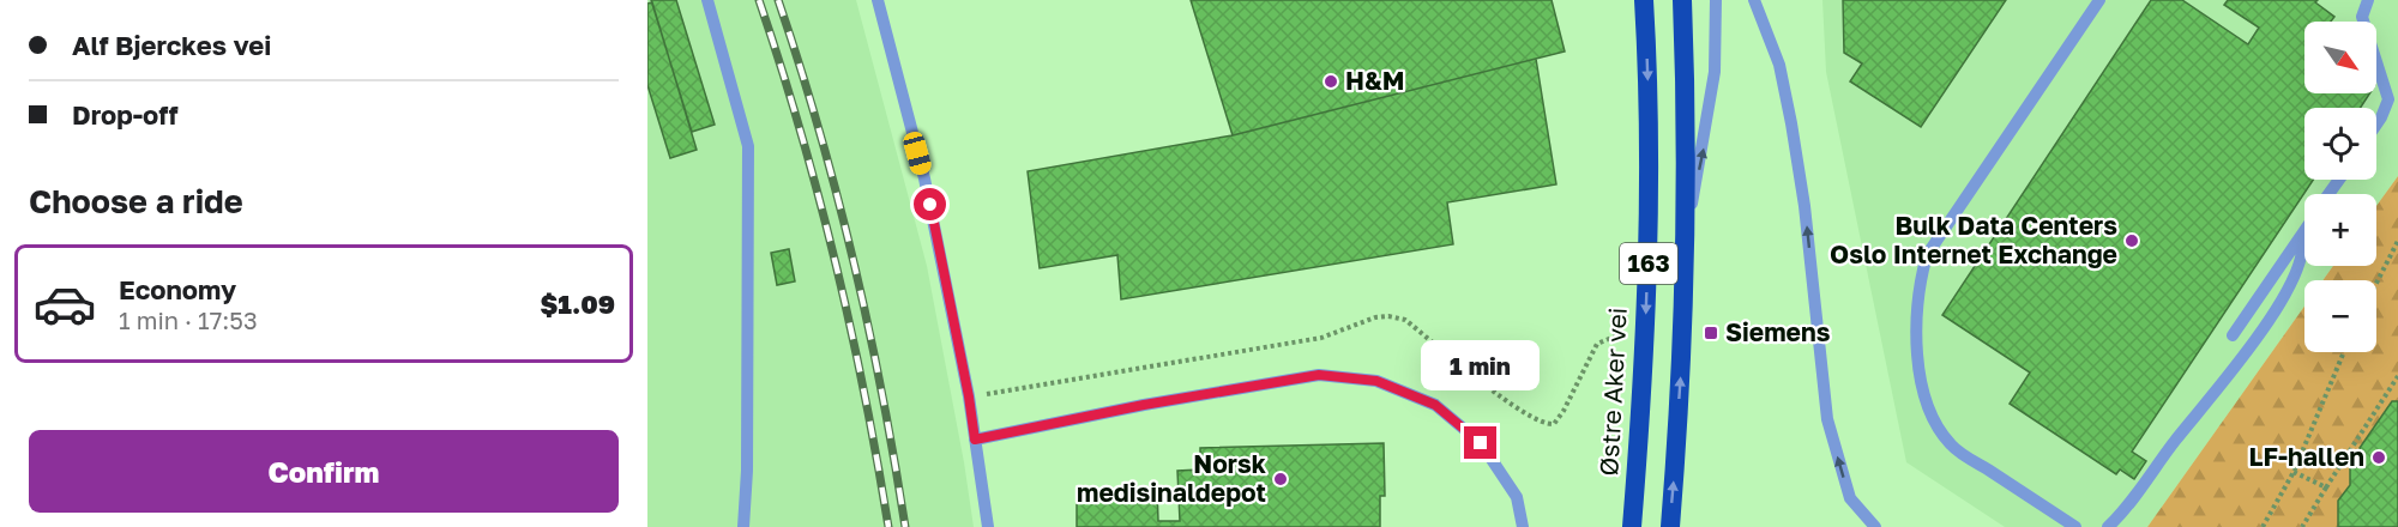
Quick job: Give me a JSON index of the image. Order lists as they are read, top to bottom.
{
  "streets": {
    "highway": ["163", "Østre Aker vei"]
  },
  "places": {
    "other": [
      "H&M",
      "Bulk Data Centers Oslo Internet Exchange",
      "LF-hallen",
      "Norsk medisinaldepot"
    ],
    "transit": ["Siemens"]
  },
  "north": "bottom right",
  "page": {
    "banner": ["Alf Bjerckes vei", "Drop-off"],
    "map_buttons": ["+", "−"],
    "heading": "Choose a ride",
    "list": [
      {
        "name": "Economy",
        "note": "1 min · 17:53",
        "value": "$1.09"
      }
    ],
    "bubble": "1 min",
    "buttons": "Confirm"
  }
}
